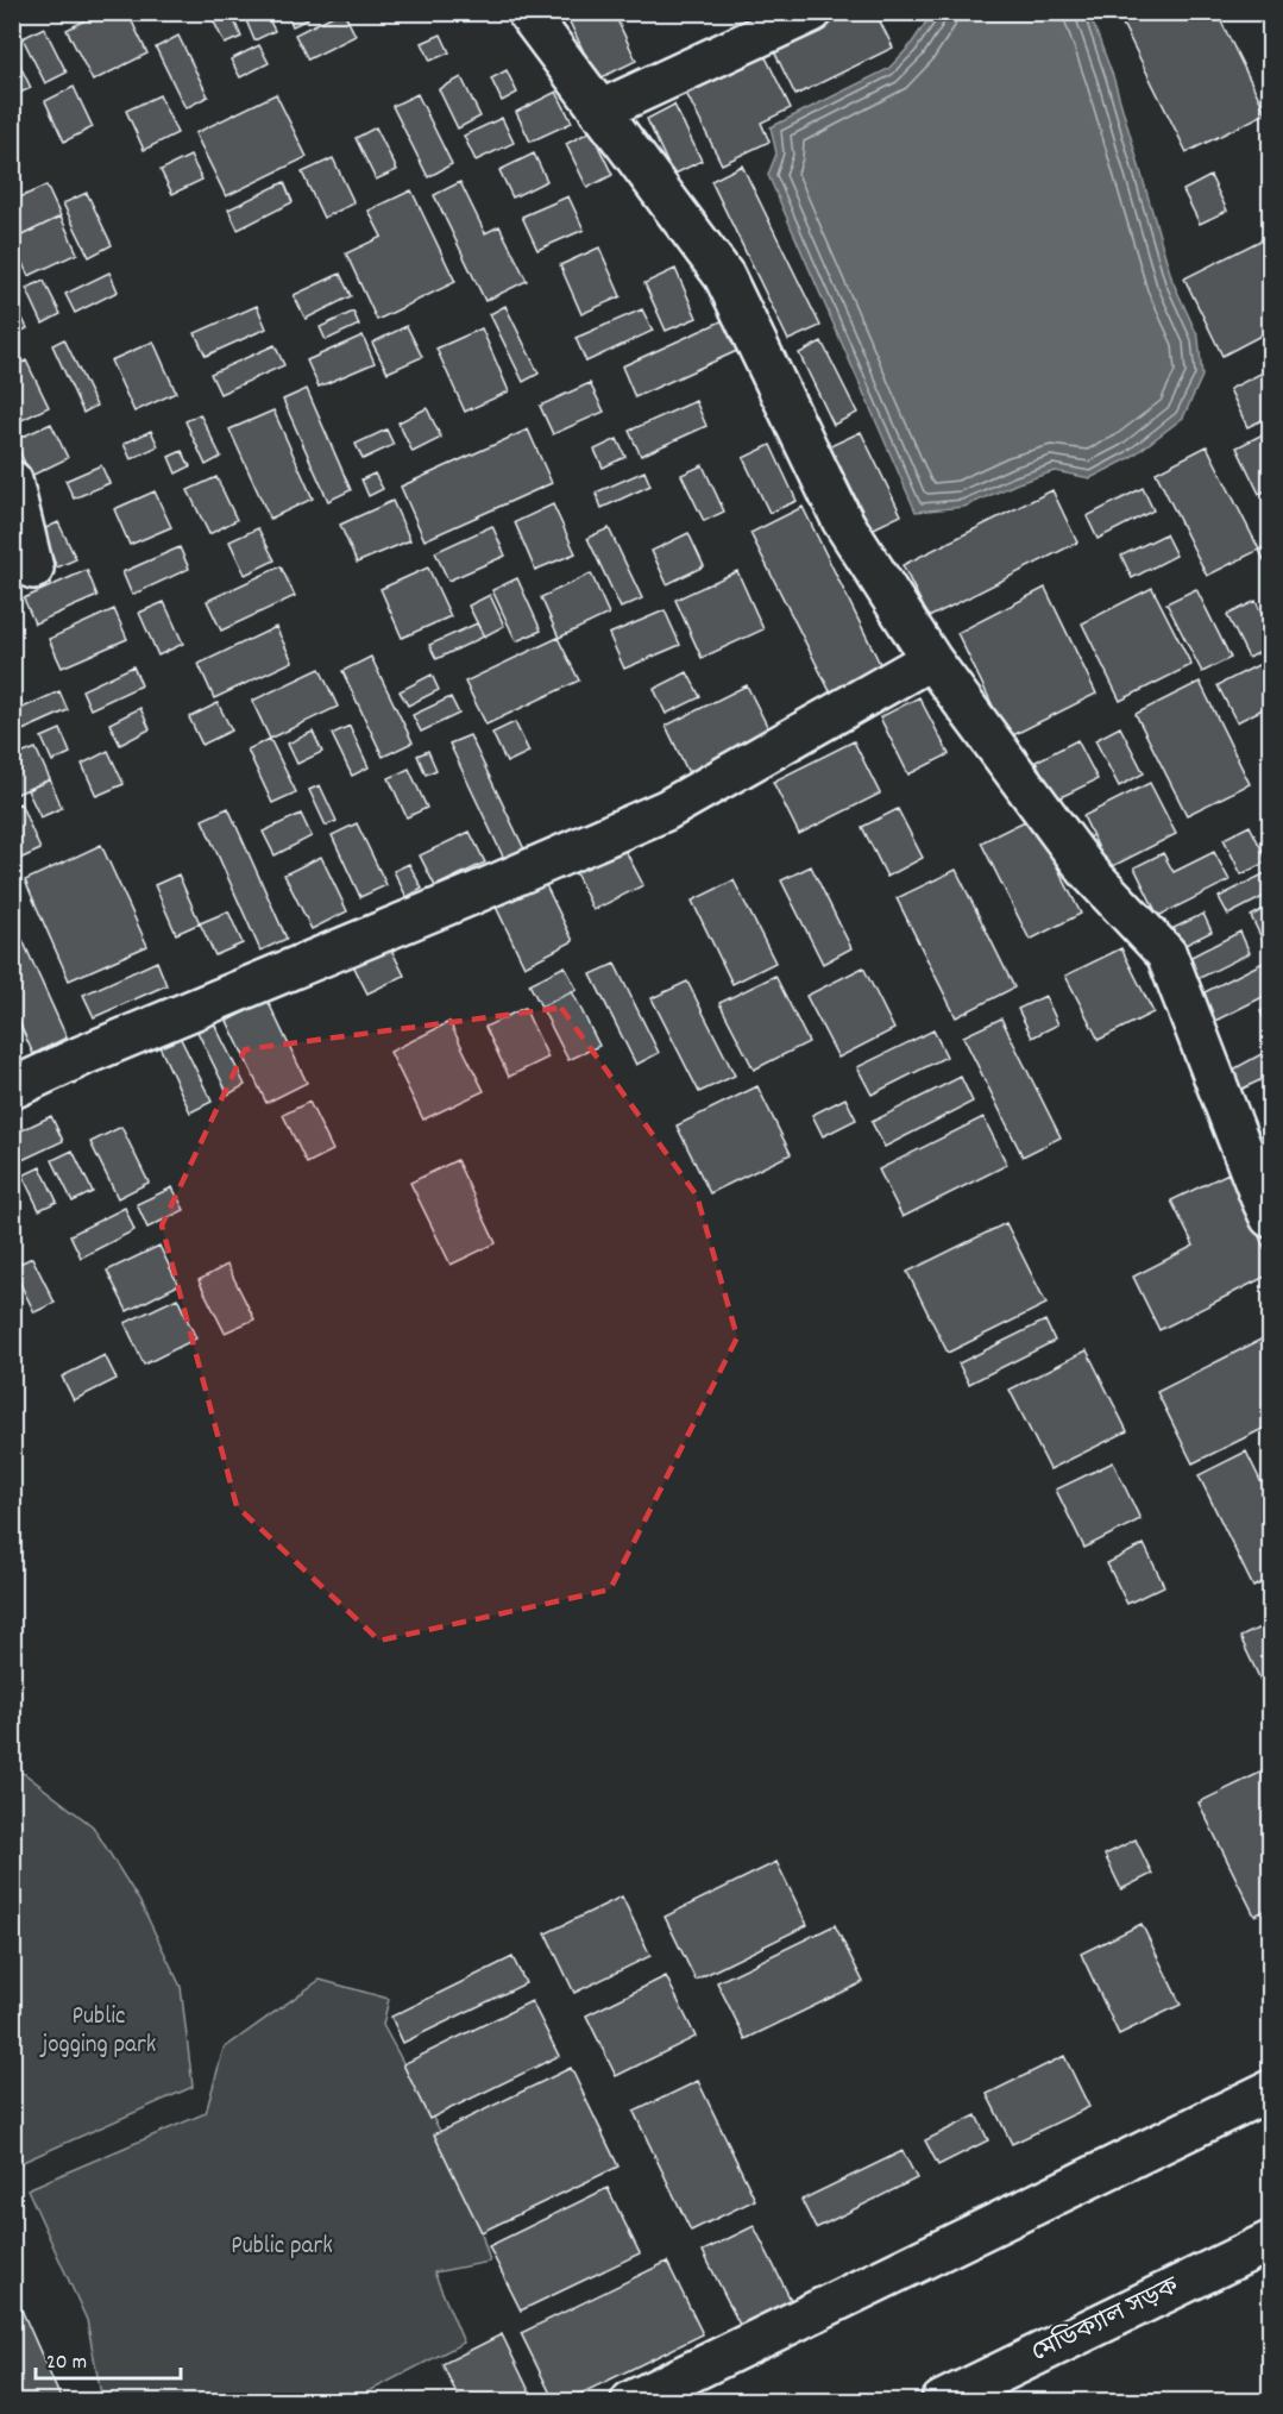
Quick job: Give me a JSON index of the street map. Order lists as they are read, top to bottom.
{
  "streets": {
    "street": ["মেডিক্যাল সড়ক"]
  },
  "parks": ["Public jogging park", "Public park"],
  "scale_bar": "20 m"
}
